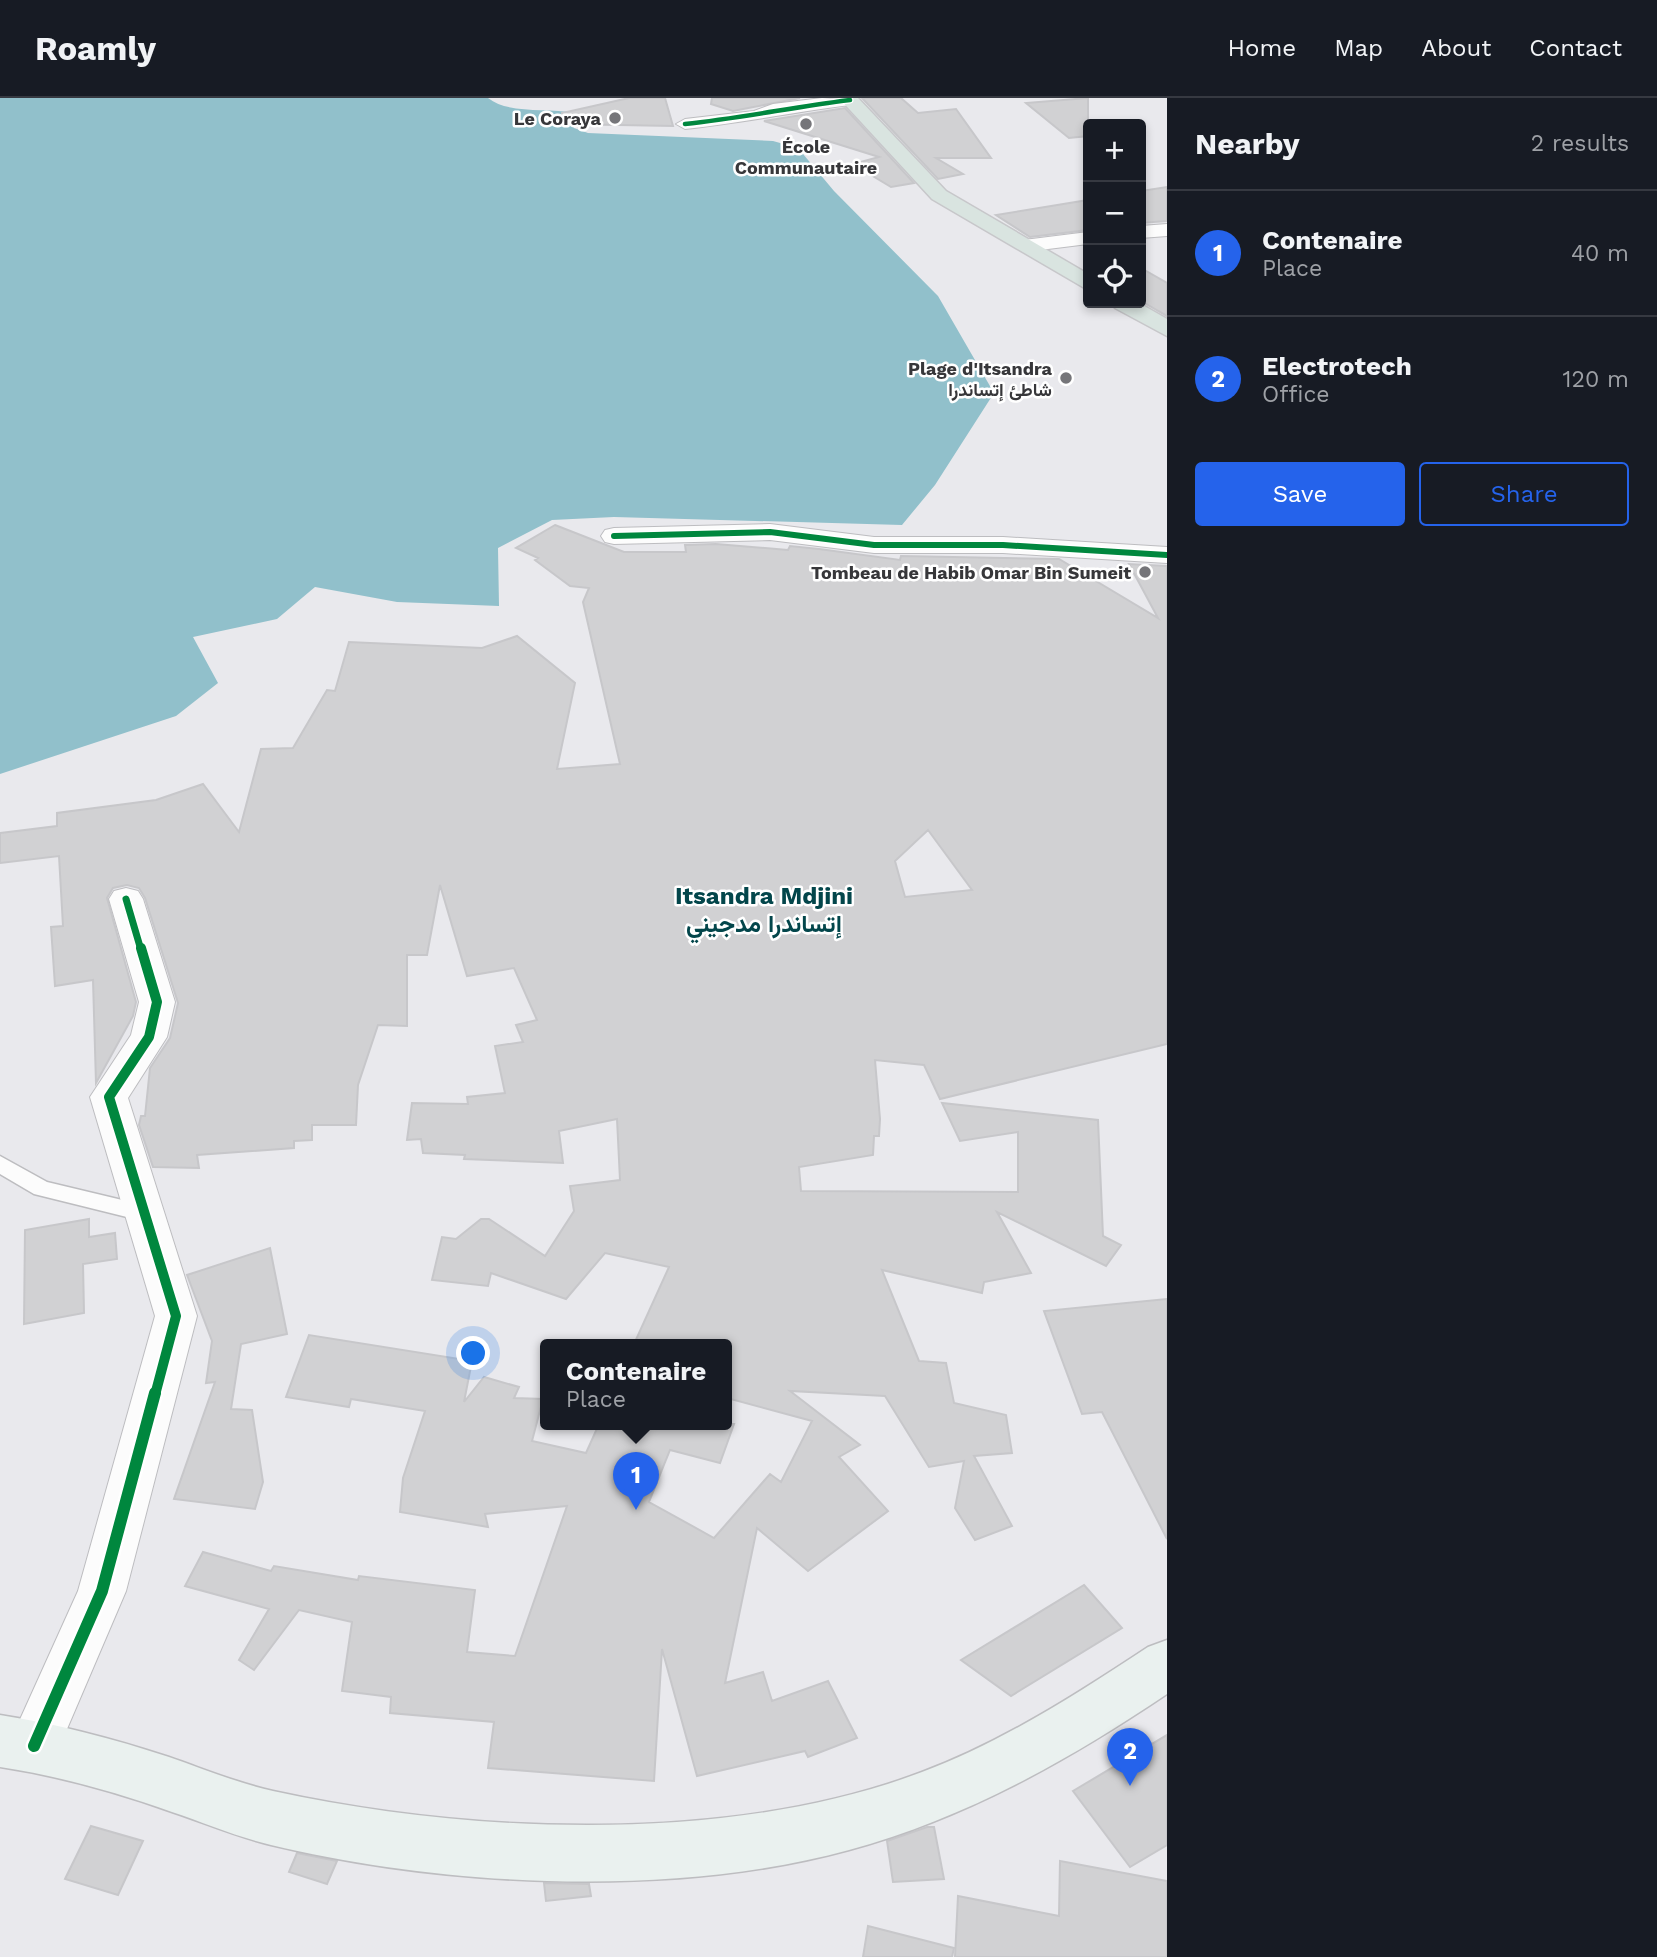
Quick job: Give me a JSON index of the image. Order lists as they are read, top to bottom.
{
  "districts": ["Itsandra Mdjini إتساندرا مدجيني"],
  "places": [
    "Le Coraya",
    "École Communautaire",
    "Plage d'Itsandra شاطئ إتساندرا",
    "Tombeau de Habib Omar Bin Sumeit"
  ],
  "page": {
    "header": "Roamly",
    "nav": [
      "Home",
      "Map",
      "About",
      "Contact"
    ],
    "heading": ["Nearby", "2 results"],
    "map_buttons": ["+", "−"],
    "list": [
      {
        "mark": "1",
        "name": "Contenaire",
        "note": "Place",
        "value": "40 m"
      },
      {
        "mark": "2",
        "name": "Electrotech",
        "note": "Office",
        "value": "120 m"
      }
    ],
    "buttons": ["Save", "Share"],
    "popup": ["Contenaire", "Place"],
    "pins": ["1", "2"]
  }
}
